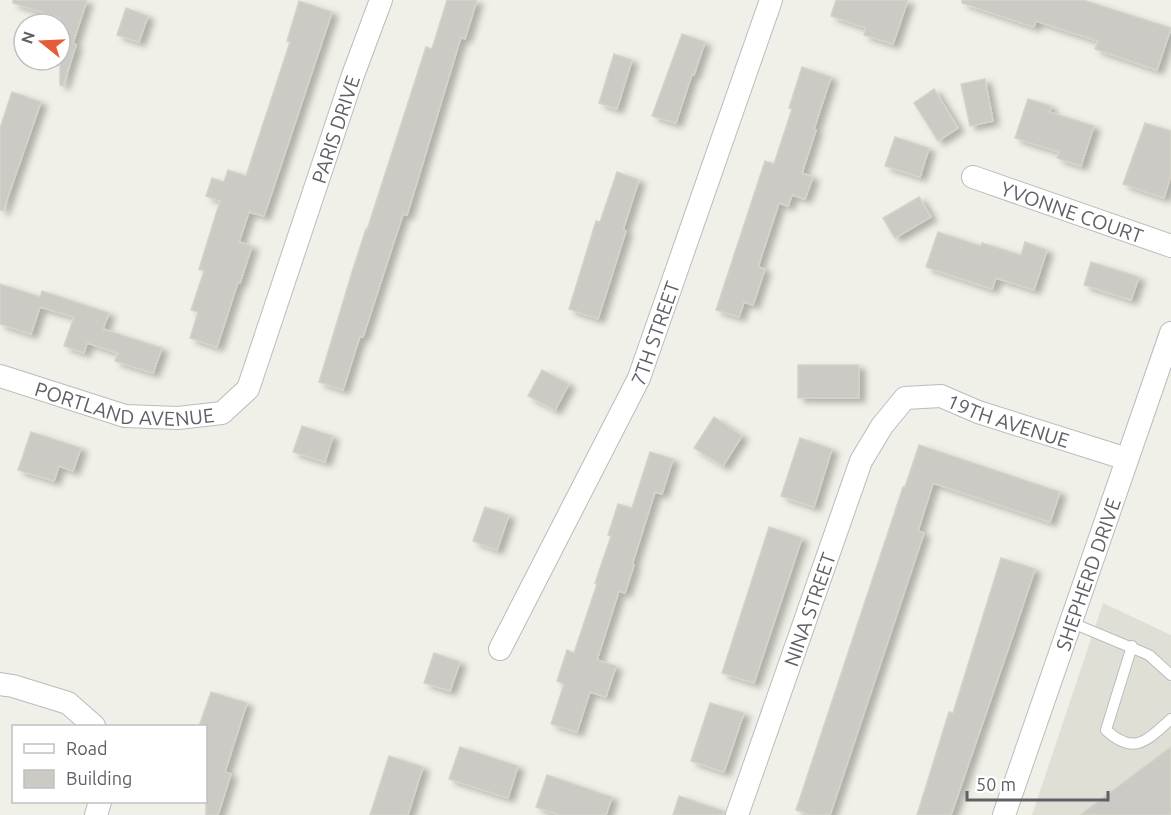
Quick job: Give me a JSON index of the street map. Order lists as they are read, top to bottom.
{
  "streets": {
    "street": [
      "PARIS DRIVE",
      "YVONNE COURT",
      "7TH STREET",
      "PORTLAND AVENUE",
      "19TH AVENUE",
      "SHEPHERD DRIVE",
      "NINA STREET"
    ]
  },
  "crossings": [
    ["PARIS DRIVE", "PORTLAND AVENUE"],
    ["19TH AVENUE", "SHEPHERD DRIVE"],
    ["19TH AVENUE", "NINA STREET"]
  ],
  "legend": ["Road", "Building"],
  "scale_bar": "50 m",
  "north": "left"
}
